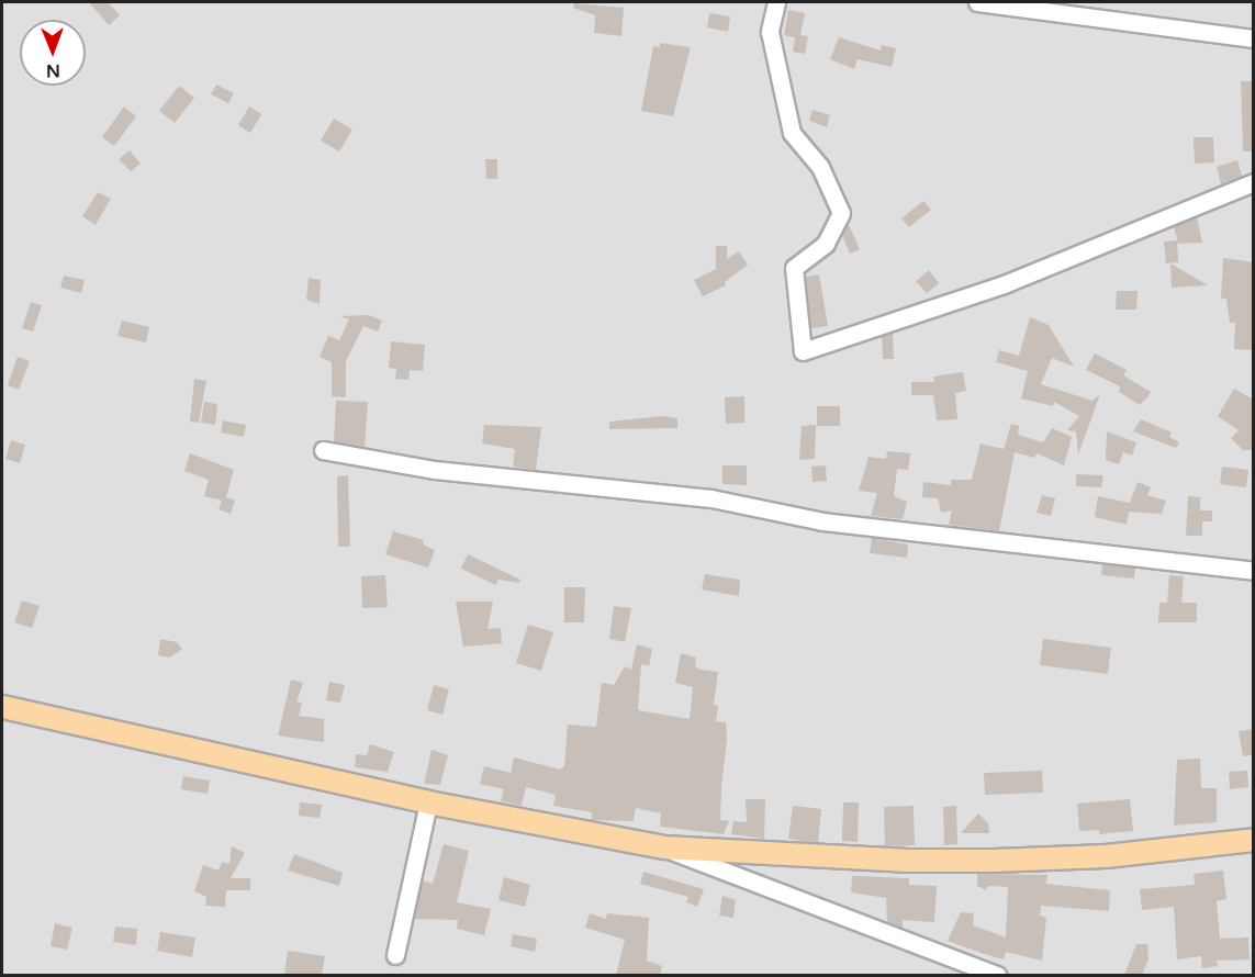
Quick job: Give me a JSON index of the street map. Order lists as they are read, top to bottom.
{
  "north": "bottom"
}
